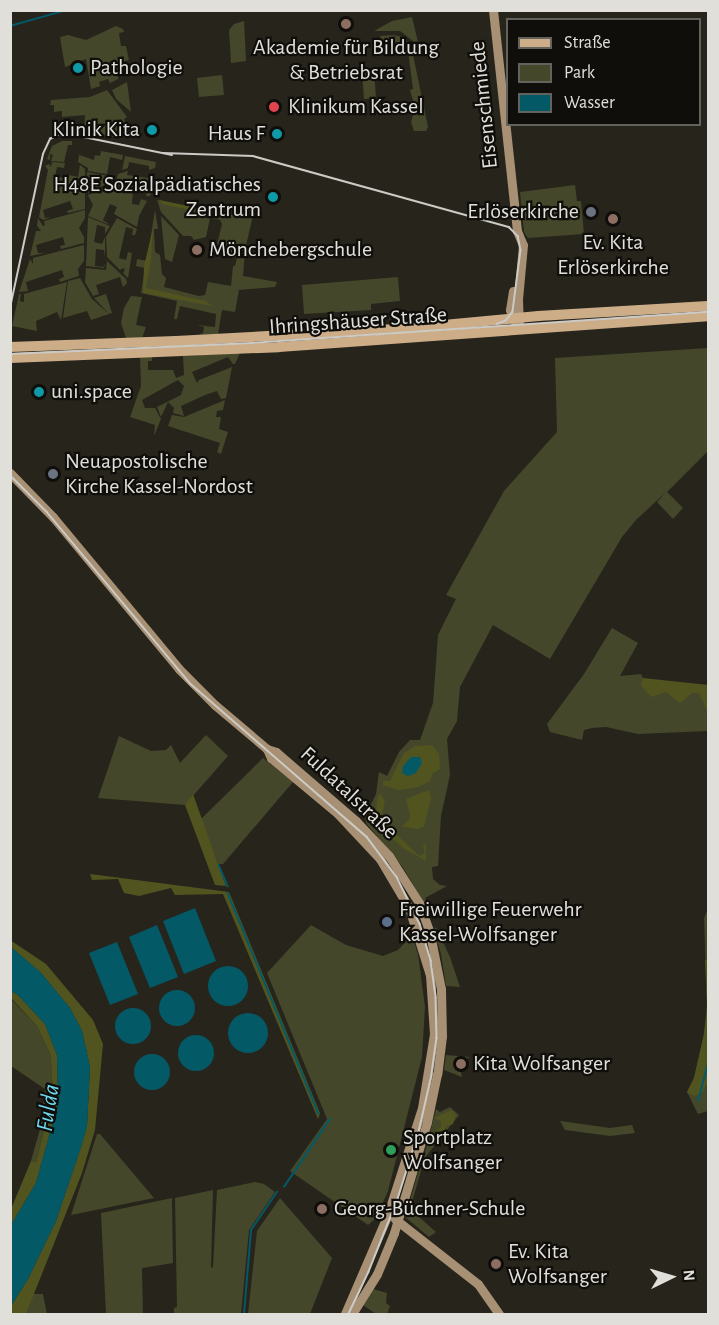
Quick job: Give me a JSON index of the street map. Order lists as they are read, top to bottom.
{
  "streets": {
    "main road": ["Eisenschmiede", "Ihringshäuser Straße", "Fuldatalstraße"]
  },
  "crossings": [
    ["Eisenschmiede", "Ihringshäuser Straße"]
  ],
  "water": ["Fulda"],
  "places": [
    "Akademie für Bildung & Betriebsrat",
    "Pathologie",
    "Klinikum Kassel",
    "Klinik Kita",
    "Haus F",
    "H48E Sozialpädiatisches Zentrum",
    "Erlöserkirche",
    "Ev. Kita Erlöserkirche",
    "Mönchebergschule",
    "uni.space",
    "Neuapostolische Kirche Kassel-Nordost",
    "Freiwillige Feuerwehr Kassel-Wolfsanger",
    "Kita Wolfsanger",
    "Sportplatz Wolfsanger",
    "Georg-Büchner-Schule",
    "Ev. Kita Wolfsanger"
  ],
  "legend": ["Straße", "Park", "Wasser"],
  "north": "right"
}
